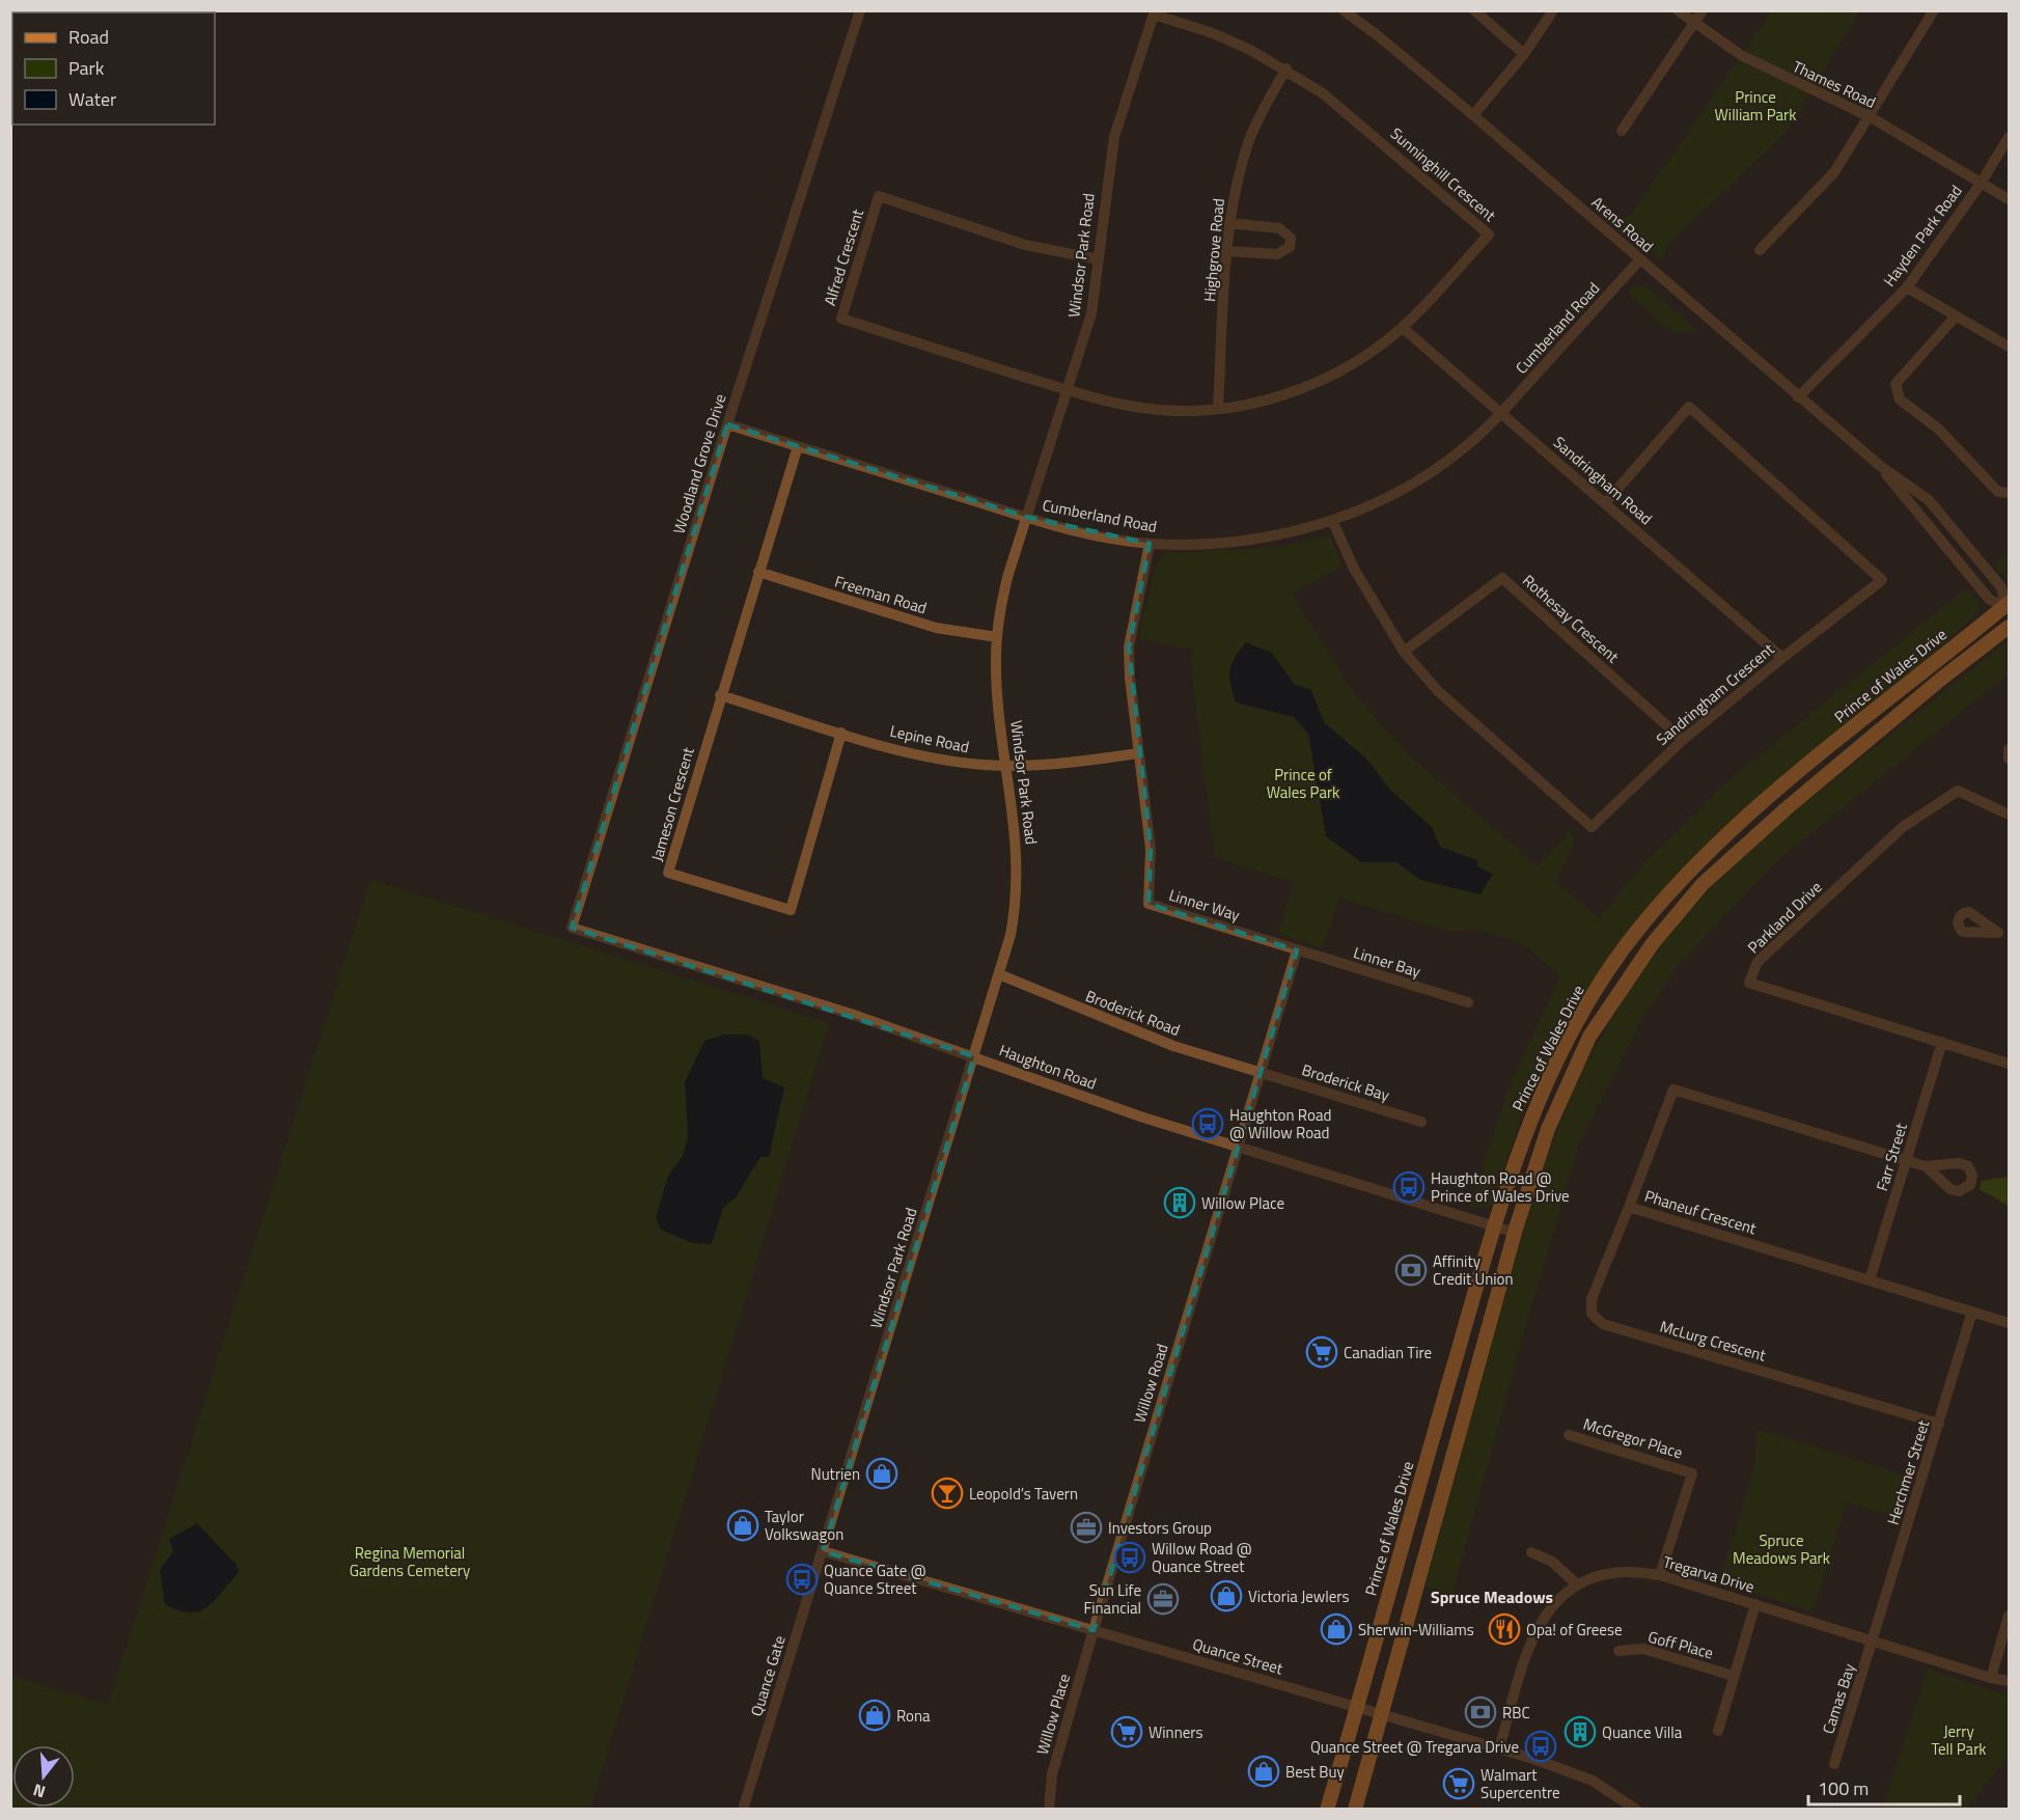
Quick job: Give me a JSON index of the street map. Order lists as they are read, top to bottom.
{
  "streets": {
    "main road": ["Prince of Wales Drive"],
    "street": [
      "Thames Road",
      "Sunninghill Crescent",
      "Arens Road",
      "Hayden Park Road",
      "Highgrove Road",
      "Windsor Park Road",
      "Alfred Crescent",
      "Cumberland Road",
      "Woodland Grove Drive",
      "Sandringham Road",
      "Freeman Road",
      "Rothesay Crescent",
      "Sandringham Crescent",
      "Lepine Road",
      "Jameson Crescent",
      "Linner Way",
      "Parkland Drive",
      "Linner Bay",
      "Broderick Road",
      "Haughton Road",
      "Broderick Bay",
      "Farr Street",
      "Phaneuf Crescent",
      "McLurg Crescent",
      "Willow Road",
      "McGregor Place",
      "Herchmer Street",
      "Tregarva Drive",
      "Goff Place",
      "Quance Street",
      "Quance Gate",
      "Camas Bay",
      "Willow Place"
    ]
  },
  "crossings": [
    ["Thames Road", "Hayden Park Road"],
    ["Sunninghill Crescent", "Highgrove Road"],
    ["Sunninghill Crescent", "Windsor Park Road"],
    ["Sunninghill Crescent", "Alfred Crescent"],
    ["Sunninghill Crescent", "Sandringham Road"],
    ["Arens Road", "Hayden Park Road"],
    ["Arens Road", "Cumberland Road"],
    ["Arens Road", "Prince of Wales Drive"],
    ["Windsor Park Road", "Alfred Crescent"],
    ["Windsor Park Road", "Cumberland Road"],
    ["Windsor Park Road", "Freeman Road"],
    ["Windsor Park Road", "Lepine Road"],
    ["Windsor Park Road", "Broderick Road"],
    ["Windsor Park Road", "Haughton Road"],
    ["Windsor Park Road", "Quance Street"],
    ["Windsor Park Road", "Quance Gate"],
    ["Cumberland Road", "Woodland Grove Drive"],
    ["Cumberland Road", "Sandringham Road"],
    ["Cumberland Road", "Sandringham Crescent"],
    ["Cumberland Road", "Jameson Crescent"],
    ["Cumberland Road", "Linner Way"],
    ["Woodland Grove Drive", "Haughton Road"],
    ["Sandringham Road", "Sandringham Crescent"],
    ["Freeman Road", "Jameson Crescent"],
    ["Rothesay Crescent", "Sandringham Crescent"],
    ["Prince of Wales Drive", "Haughton Road"],
    ["Prince of Wales Drive", "Quance Street"],
    ["Lepine Road", "Jameson Crescent"],
    ["Lepine Road", "Linner Way"],
    ["Linner Way", "Linner Bay"],
    ["Parkland Drive", "Farr Street"],
    ["Broderick Road", "Broderick Bay"],
    ["Haughton Road", "Willow Road"],
    ["Farr Street", "Phaneuf Crescent"],
    ["Phaneuf Crescent", "McLurg Crescent"],
    ["Phaneuf Crescent", "Herchmer Street"],
    ["McLurg Crescent", "Herchmer Street"],
    ["Willow Road", "Quance Street"],
    ["Willow Road", "Willow Place"],
    ["McGregor Place", "Tregarva Drive"],
    ["Herchmer Street", "Tregarva Drive"],
    ["Herchmer Street", "Camas Bay"],
    ["Tregarva Drive", "Quance Street"],
    ["Tregarva Drive", "Camas Bay"],
    ["Quance Street", "Quance Gate"],
    ["Quance Street", "Willow Place"]
  ],
  "districts": ["Spruce Meadows"],
  "parks": [
    "Prince William Park",
    "Prince of Wales Park",
    "Spruce Meadows Park",
    "Regina Memorial Gardens Cemetery",
    "Jerry Tell Park"
  ],
  "places": {
    "bus stop": [
      "Haughton Road @ Willow Road",
      "Haughton Road @ Prince of Wales Drive",
      "Willow Road @ Quance Street",
      "Quance Gate @ Quance Street",
      "Quance Street @ Tregarva Drive"
    ],
    "building": ["Willow Place", "Quance Villa"],
    "bank": ["Affinity Credit Union", "RBC"],
    "supermarket": ["Canadian Tire", "Winners", "Walmart Supercentre"],
    "shop": [
      "Nutrien",
      "Taylor Volkswagon",
      "Victoria Jewlers",
      "Sherwin-Williams",
      "Rona",
      "Best Buy"
    ],
    "bar": ["Leopold’s Tavern"],
    "office": ["Investors Group", "Sun Life Financial"],
    "restaurant": ["Opa! of Greese"]
  },
  "legend": ["Road", "Park", "Water"],
  "scale_bar": "100 m",
  "north": "bottom"
}
